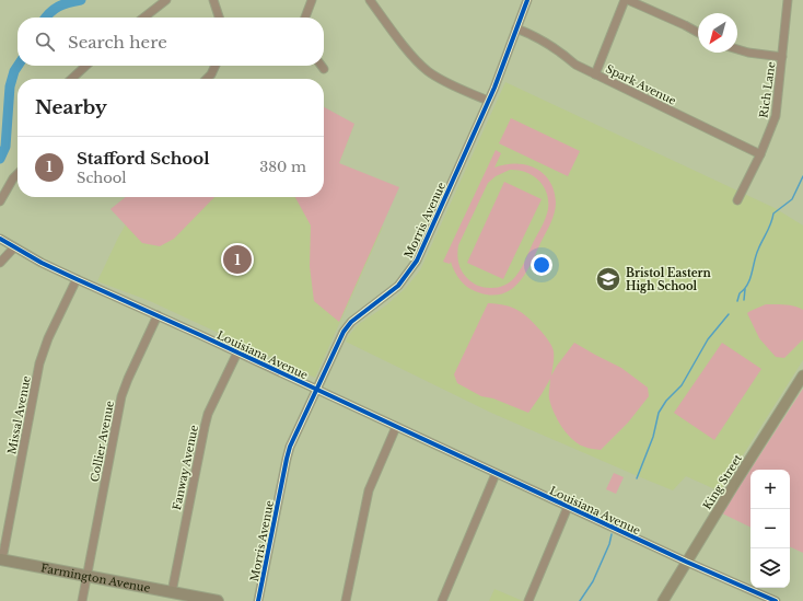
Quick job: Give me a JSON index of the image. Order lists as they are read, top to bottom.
{
  "streets": {
    "highway": ["Farmington Avenue"],
    "main road": ["King Street"],
    "street": [
      "Spark Avenue",
      "Rich Lane",
      "Morris Avenue",
      "Louisiana Avenue",
      "Missal Avenue",
      "Collier Avenue",
      "Fanway Avenue"
    ]
  },
  "crossings": [
    ["Spark Avenue", "Rich Lane"],
    ["Spark Avenue", "Morris Avenue"],
    ["Morris Avenue", "Louisiana Avenue"],
    ["Louisiana Avenue", "Missal Avenue"],
    ["Louisiana Avenue", "Collier Avenue"],
    ["Louisiana Avenue", "Fanway Avenue"],
    ["Louisiana Avenue", "King Street"],
    ["Missal Avenue", "Farmington Avenue"],
    ["Collier Avenue", "Farmington Avenue"],
    ["Fanway Avenue", "Farmington Avenue"]
  ],
  "places": {
    "school or university": ["Bristol Eastern High School"]
  },
  "north": "bottom left",
  "page": {
    "search": "Search here",
    "heading": "Nearby",
    "list": [
      {
        "mark": "1",
        "name": "Stafford School",
        "note": "School",
        "value": "380 m"
      }
    ],
    "pins": "1",
    "map_buttons": ["+", "−"]
  }
}
